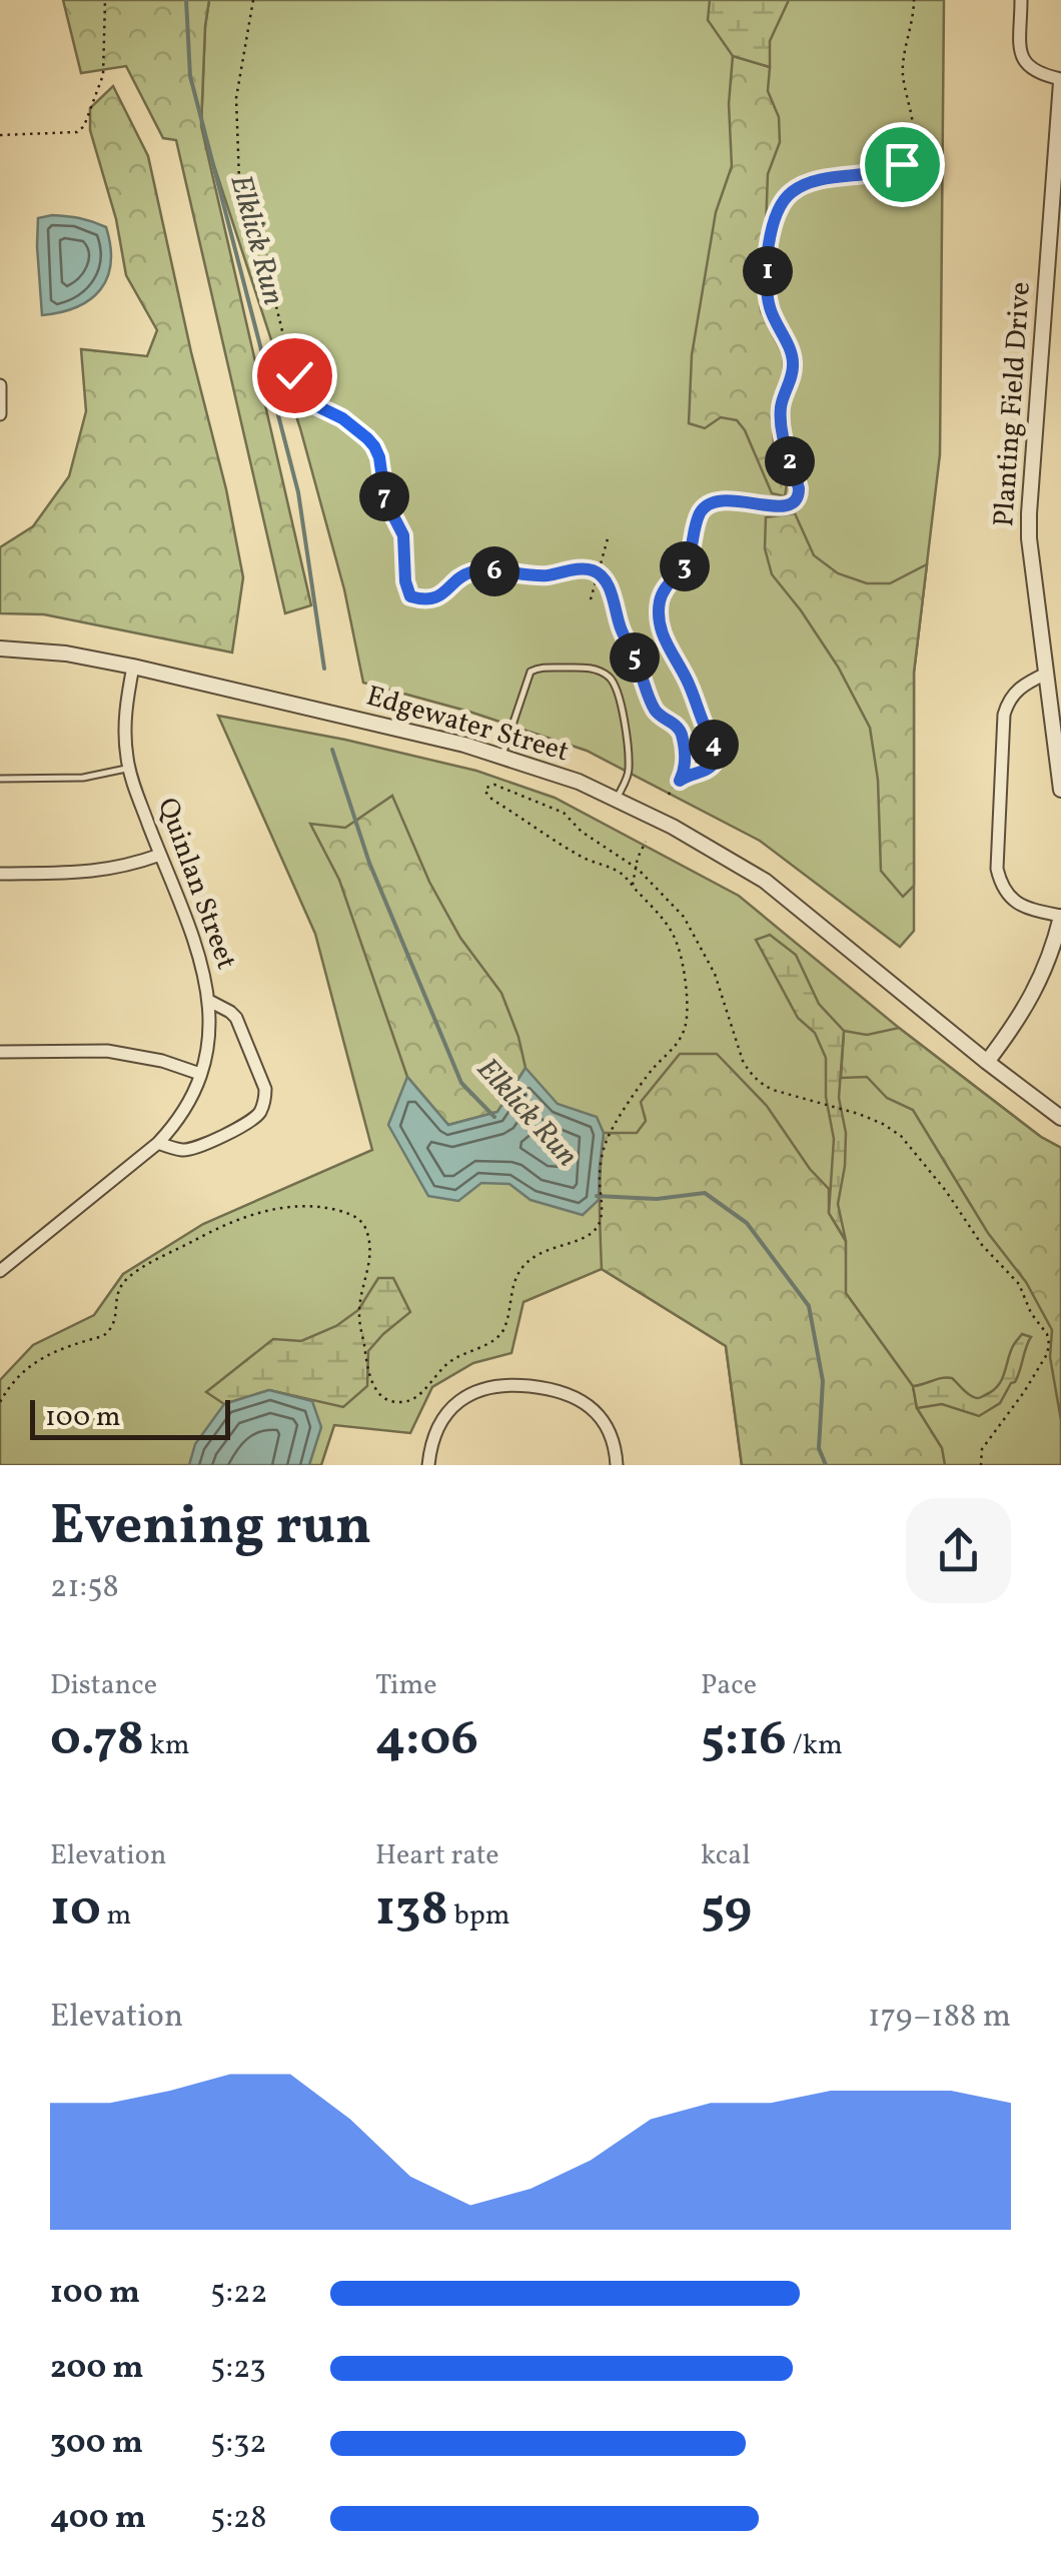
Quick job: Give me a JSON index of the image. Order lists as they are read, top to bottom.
{
  "streets": {
    "street": ["Planting Field Drive", "Edgewater Street", "Quinlan Street"]
  },
  "crossings": [
    ["Edgewater Street", "Quinlan Street"]
  ],
  "water": ["Elklick Run"],
  "scale_bar": "100 m",
  "page": {
    "pins": [
      "1",
      "2",
      "7",
      "3",
      "6",
      "5",
      "4"
    ],
    "scale": "100 m",
    "heading": ["Evening run", "21:58"],
    "stats": [
      ["Distance", "0.78 km"],
      ["Time", "4:06"],
      ["Pace", "5:16 /km"],
      ["Elevation", "10 m"],
      ["Heart rate", "138 bpm"],
      ["kcal", "59"]
    ],
    "chart": ["Elevation", "179–188 m"],
    "list": [
      {
        "name": "100 m",
        "note": "5:22"
      },
      {
        "name": "200 m",
        "note": "5:23"
      },
      {
        "name": "300 m",
        "note": "5:32"
      },
      {
        "name": "400 m",
        "note": "5:28"
      }
    ]
  }
}
